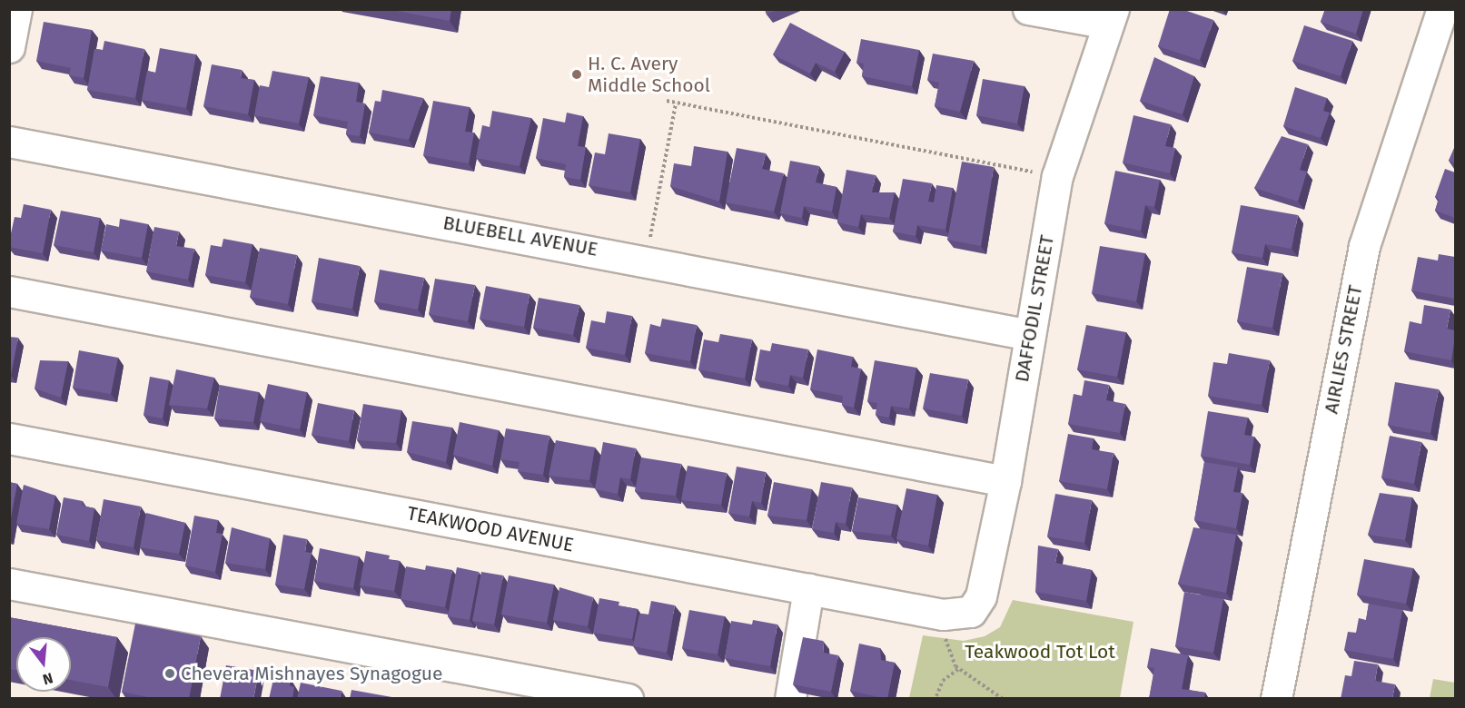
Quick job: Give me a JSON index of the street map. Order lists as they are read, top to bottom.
{
  "streets": {
    "street": [
      "BLUEBELL AVENUE",
      "DAFFODIL STREET",
      "AIRLIES STREET",
      "TEAKWOOD AVENUE"
    ]
  },
  "crossings": [
    ["BLUEBELL AVENUE", "DAFFODIL STREET"],
    ["DAFFODIL STREET", "TEAKWOOD AVENUE"]
  ],
  "parks": ["Teakwood Tot Lot"],
  "places": ["H. C. Avery Middle School", "Chevera Mishnayes Synagogue"],
  "north": "bottom"
}
